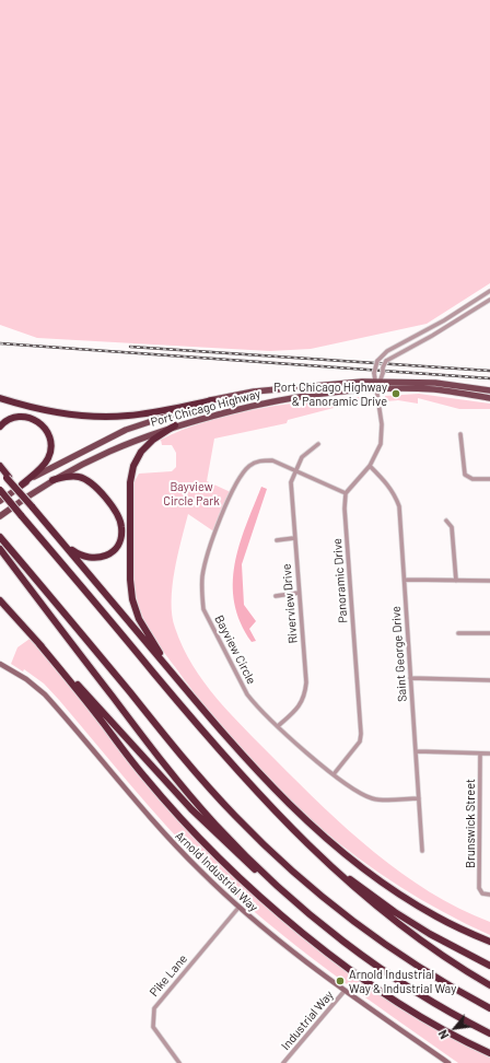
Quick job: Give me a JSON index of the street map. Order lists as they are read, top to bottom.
{
  "streets": {
    "main road": ["Port Chicago Highway"],
    "street": [
      "Panoramic Drive",
      "Riverview Drive",
      "Bayview Circle",
      "Saint George Drive",
      "Brunswick Street",
      "Arnold Industrial Way",
      "Pike Lane",
      "Industrial Way"
    ]
  },
  "crossings": [
    ["Panoramic Drive", "Bayview Circle"],
    ["Riverview Drive", "Bayview Circle"],
    ["Bayview Circle", "Saint George Drive"],
    ["Arnold Industrial Way", "Pike Lane"],
    ["Arnold Industrial Way", "Industrial Way"]
  ],
  "parks": ["Bayview Circle Park"],
  "places": ["Port Chicago Highway & Panoramic Drive", "Arnold Industrial Way & Industrial Way"],
  "north": "bottom left"
}
